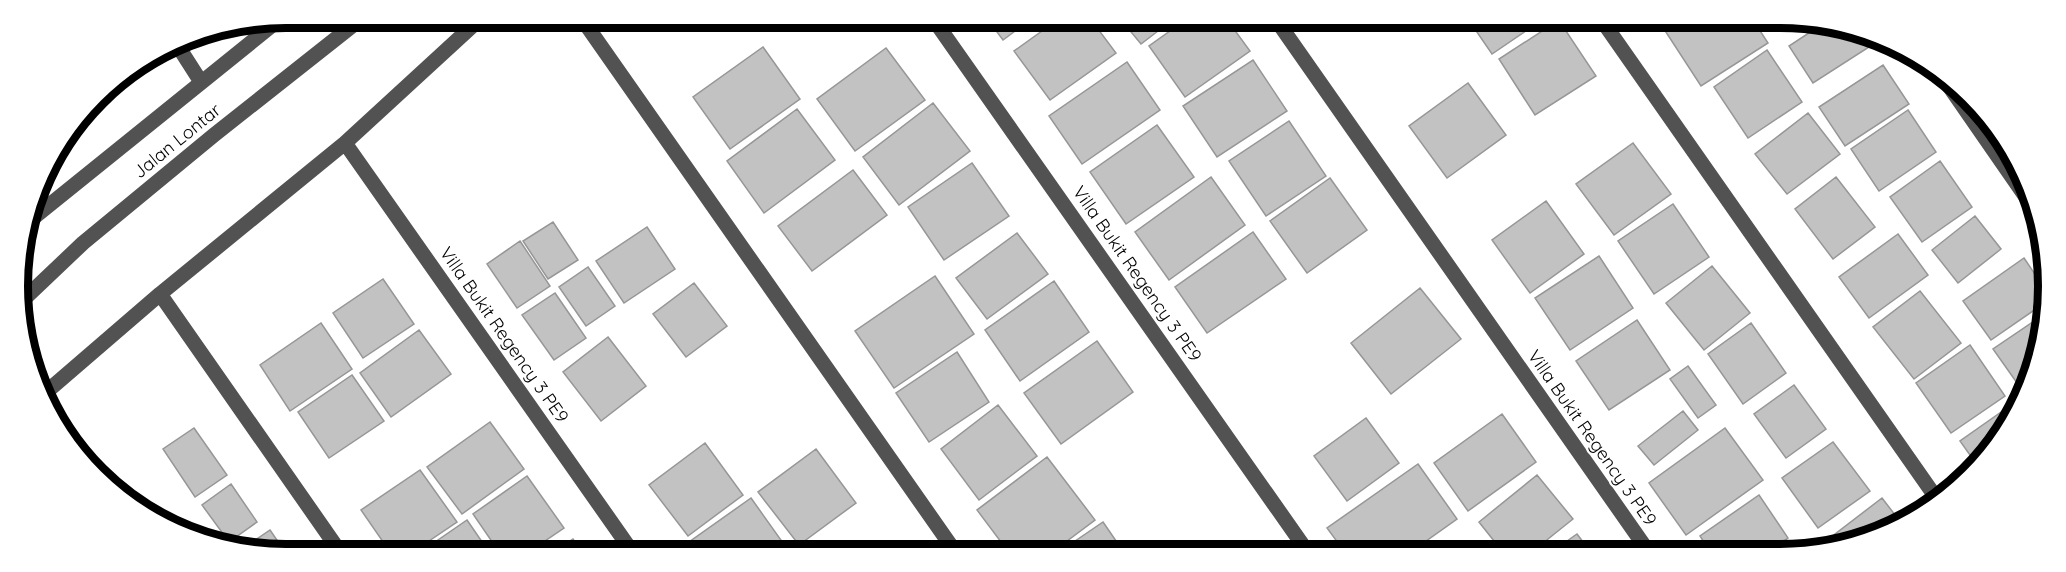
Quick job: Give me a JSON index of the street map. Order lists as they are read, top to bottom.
{
  "streets": {
    "street": ["Jalan Lontar", "Villa Bukit Regency 3 PE9"]
  }
}
